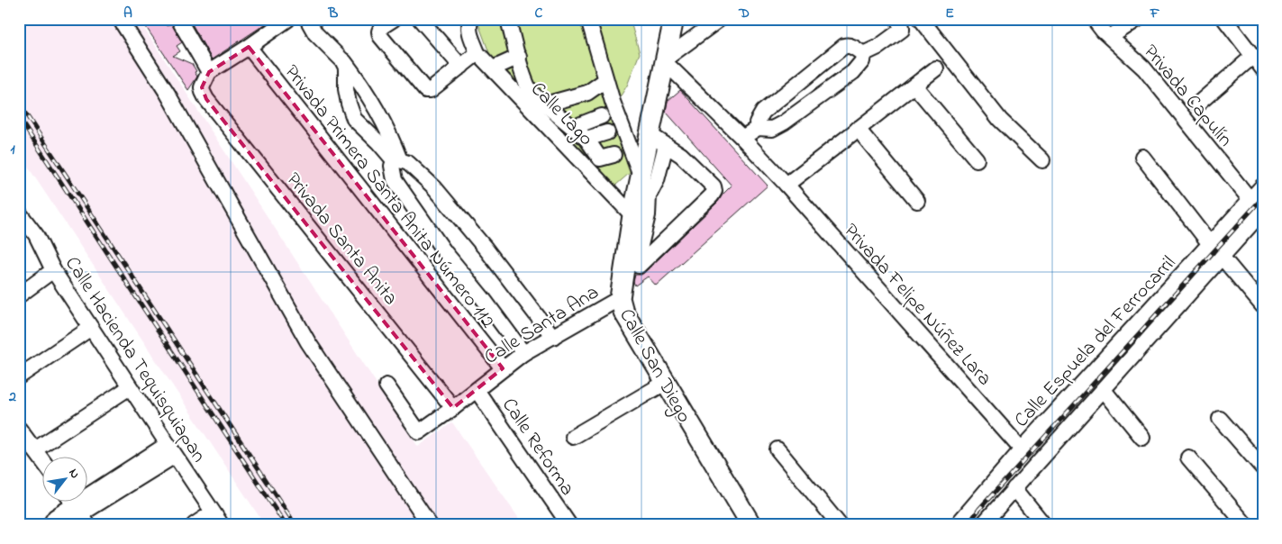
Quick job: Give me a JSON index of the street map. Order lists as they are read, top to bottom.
{
  "streets": {
    "main road": ["Calle San Diego"],
    "street": [
      "Privada Capulín",
      "Calle Lago",
      "Privada Primera Santa Anita Número 112",
      "Privada Santa Anita",
      "Privada Felipe Núñez Lara",
      "Calle Santa Ana",
      "Calle Espuela del Ferrocarril",
      "Calle Hacienda Tequisquiapan",
      "Calle Reforma"
    ]
  },
  "crossings": [
    ["Privada Capulín", "Calle Espuela del Ferrocarril"],
    ["Calle Lago", "Calle San Diego"],
    ["Privada Primera Santa Anita Número 112", "Calle Santa Ana"],
    ["Privada Santa Anita", "Calle Santa Ana"],
    ["Privada Felipe Núñez Lara", "Calle Espuela del Ferrocarril"],
    ["Privada Felipe Núñez Lara", "Calle San Diego"],
    ["Calle Santa Ana", "Calle San Diego"],
    ["Calle Santa Ana", "Calle Reforma"]
  ],
  "north": "top right",
  "grid": {
    "columns": [
      "A",
      "B",
      "C",
      "D",
      "E",
      "F"
    ],
    "rows": ["1", "2"]
  }
}
